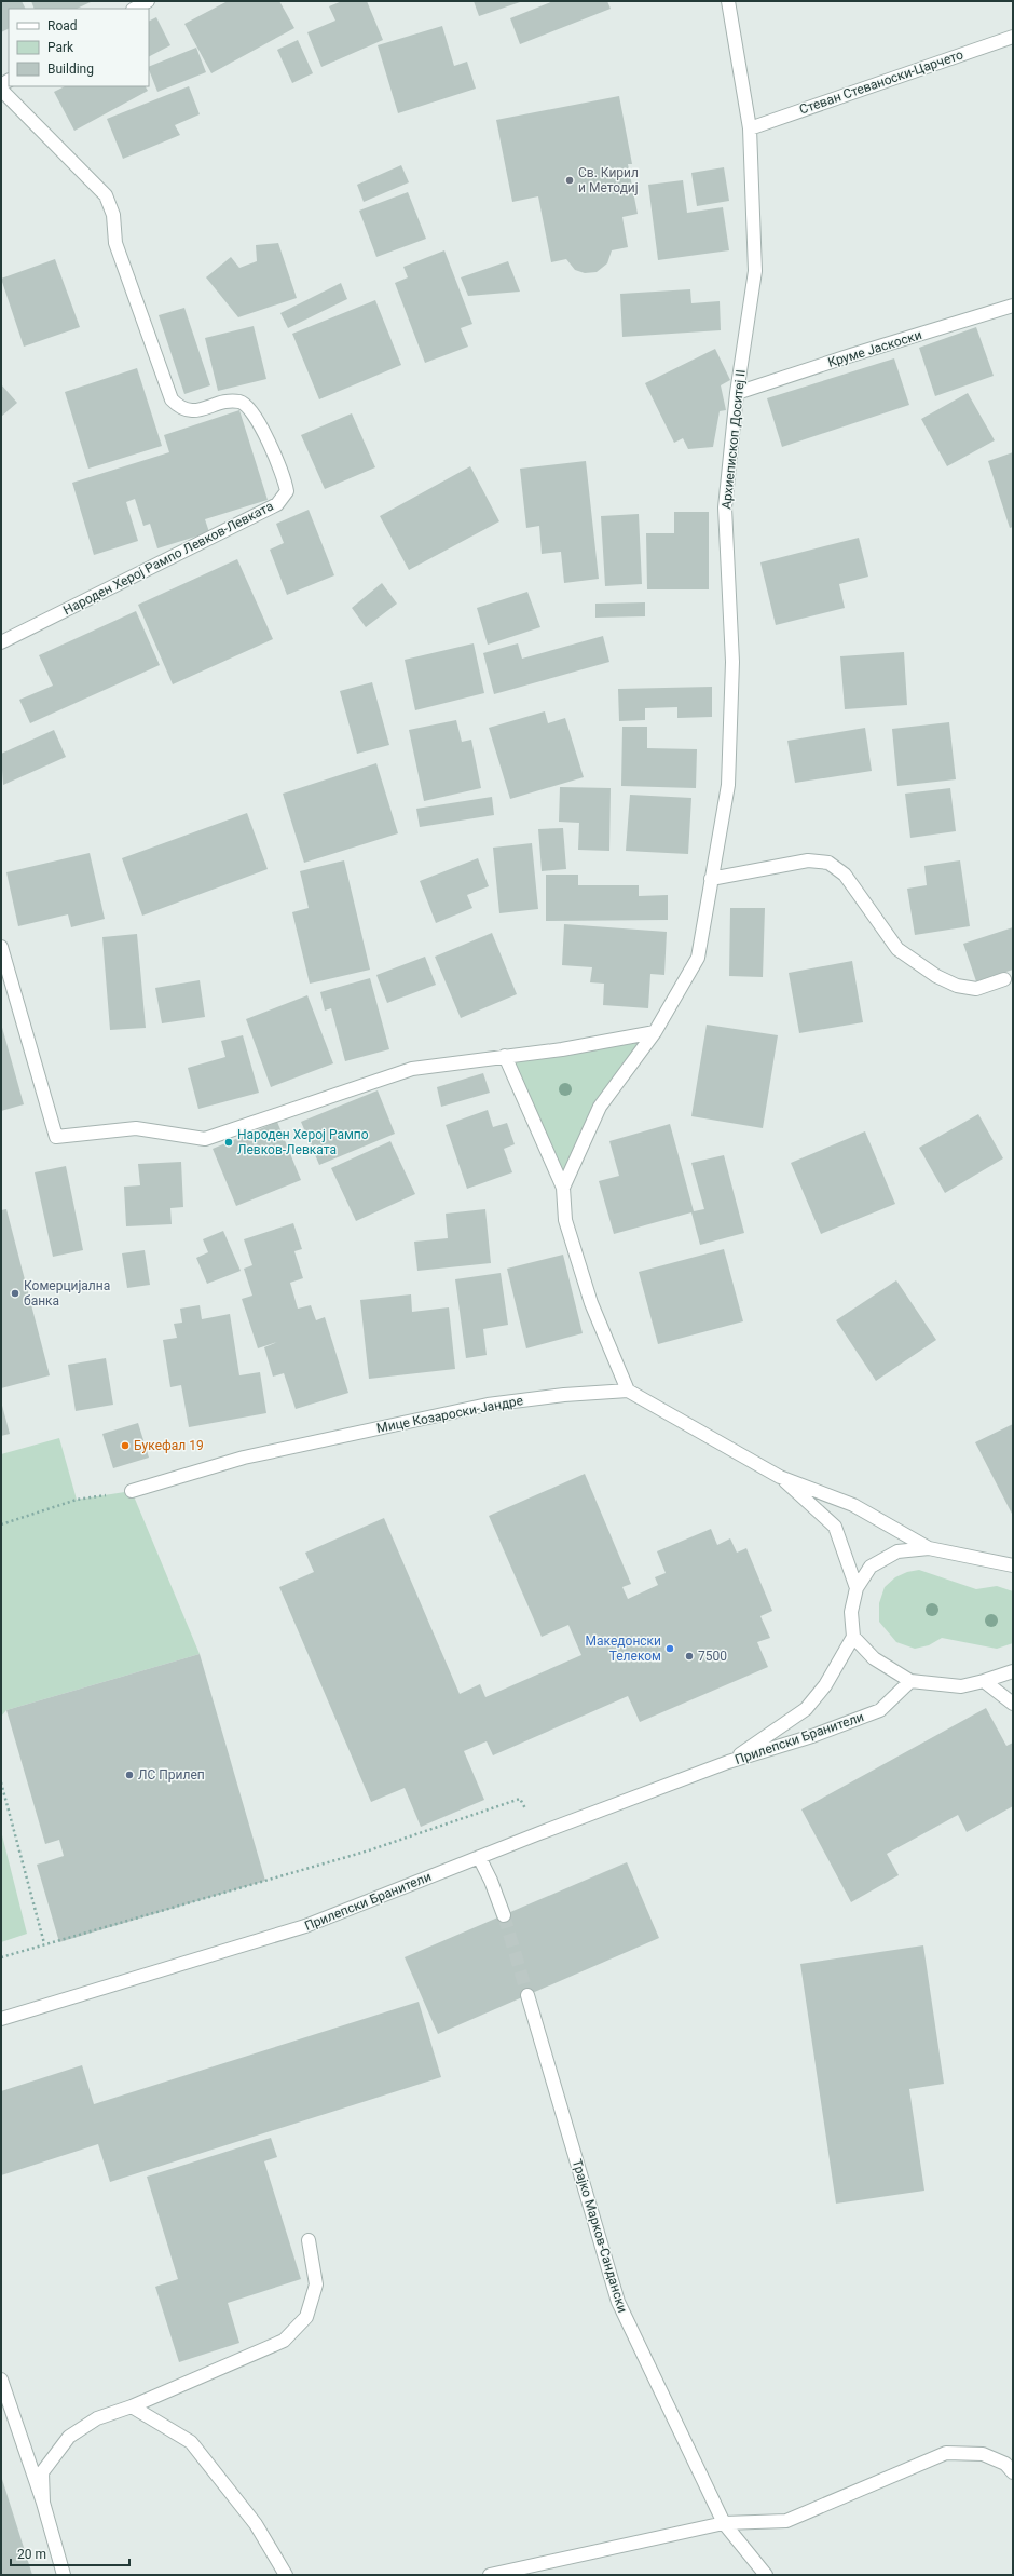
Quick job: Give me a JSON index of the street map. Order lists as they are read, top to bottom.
{
  "streets": {
    "street": [
      "Стеван Стеваноски-Царчето",
      "Круме Јаскоски",
      "Архиепископ Доситеј II",
      "Народен Херој Рампо Левков-Левката",
      "Мице Козароски-Јандре",
      "Прилепски Бранители",
      "Трајко Марков-Сандански"
    ]
  },
  "crossings": [
    ["Стеван Стеваноски-Царчето", "Архиепископ Доситеј II"],
    ["Круме Јаскоски", "Архиепископ Доситеј II"],
    ["Архиепископ Доситеј II", "Мице Козароски-Јандре"]
  ],
  "places": [
    "Св. Кирил и Методиј",
    "Народен Херој Рампо Левков-Левката",
    "Комерцијална банка",
    "Букефал 19",
    "Македонски Телеком",
    "7500",
    "ЛС Прилеп"
  ],
  "legend": ["Road", "Park", "Building"],
  "scale_bar": "20 m"
}
